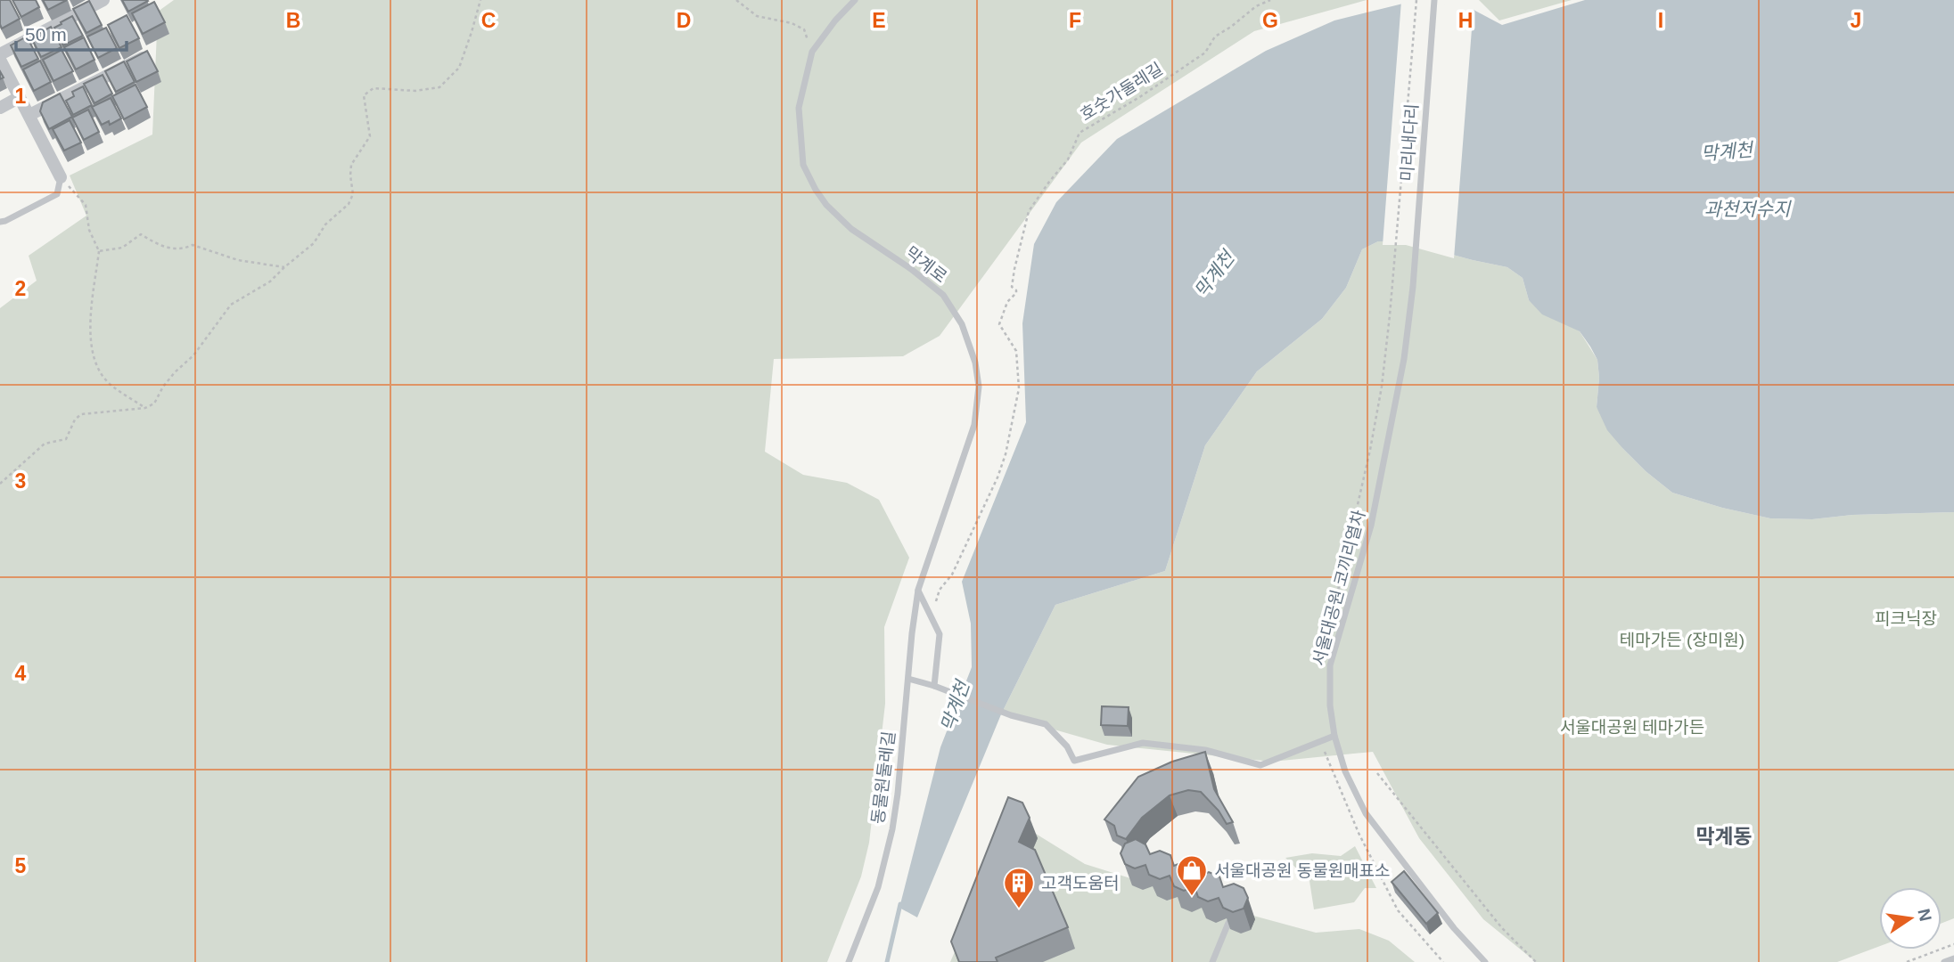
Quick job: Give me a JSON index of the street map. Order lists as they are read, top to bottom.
{
  "streets": {
    "lane": [
      "미리내다리",
      "막계로",
      "서울대공원 코끼리열차",
      "동물원둘레길"
    ],
    "path": ["호숫가둘레길"]
  },
  "crossings": [
    ["미리내다리", "서울대공원 코끼리열차"],
    ["막계로", "동물원둘레길"]
  ],
  "districts": ["막계동"],
  "water": ["막계천", "과천저수지"],
  "parks": ["피크닉장", "테마가든 (장미원)", "서울대공원 테마가든"],
  "places": {
    "shop": ["서울대공원 동물원매표소"],
    "building": ["고객도움터"]
  },
  "scale_bar": "50 m",
  "north": "right",
  "grid": {
    "columns": [
      "B",
      "C",
      "D",
      "E",
      "F",
      "G",
      "H",
      "I",
      "J"
    ],
    "rows": [
      "1",
      "2",
      "3",
      "4",
      "5"
    ]
  }
}
